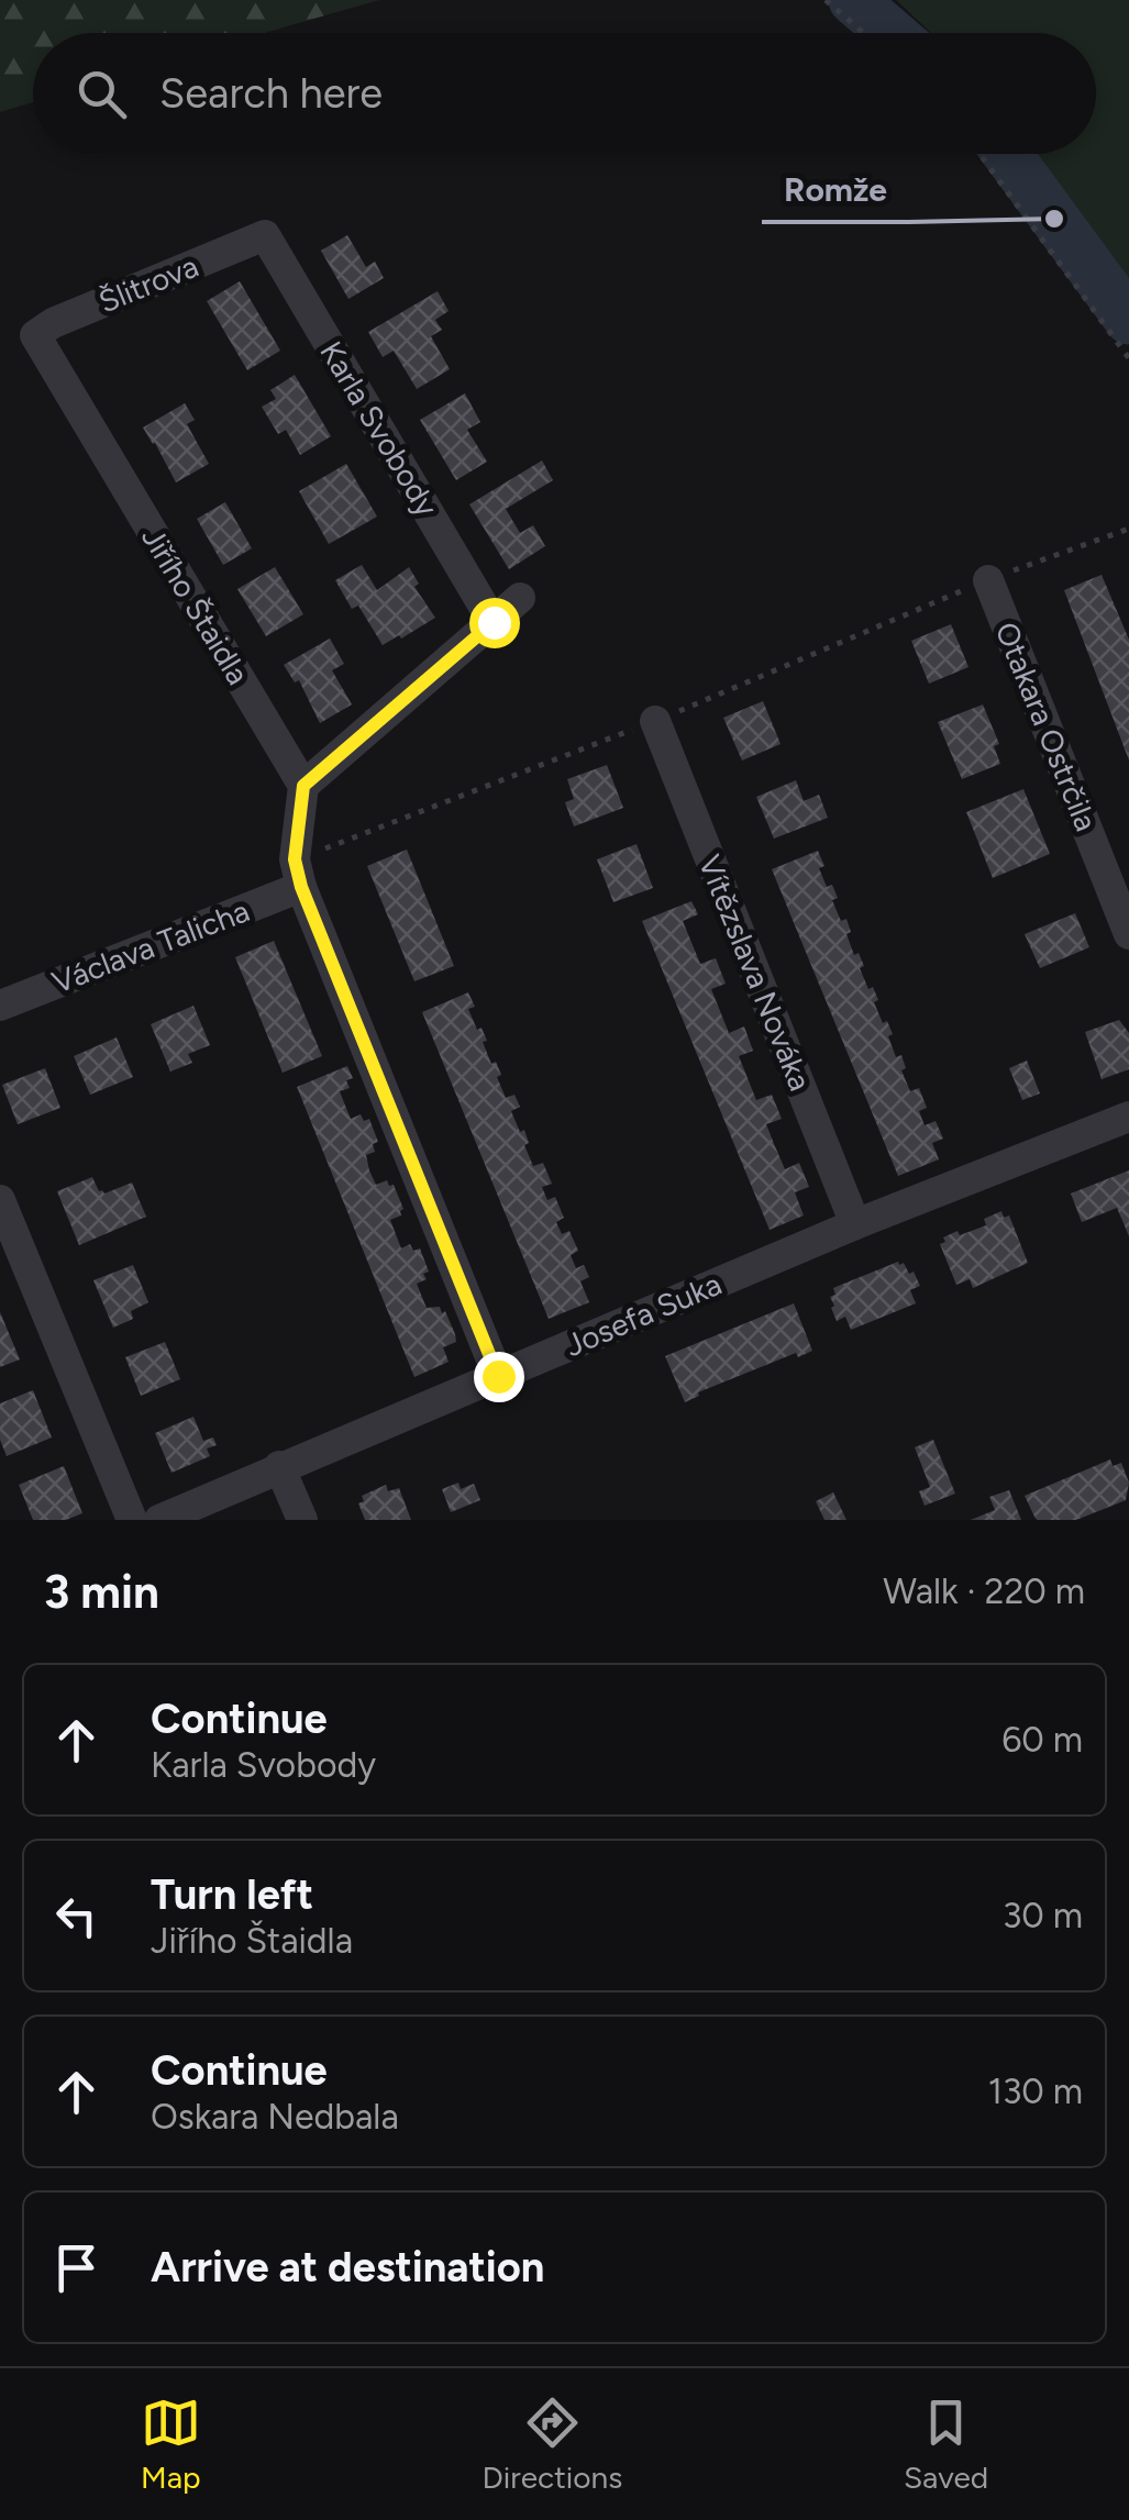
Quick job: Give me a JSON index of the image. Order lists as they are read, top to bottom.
{
  "streets": {
    "street": [
      "Šlitrova",
      "Karla Svobody",
      "Jiřího Štaidla",
      "Otakara Ostrčila",
      "Václava Talicha",
      "Vítězslava Nováka",
      "Josefa Suka"
    ]
  },
  "crossings": [
    ["Šlitrova", "Karla Svobody"],
    ["Šlitrova", "Jiřího Štaidla"],
    ["Vítězslava Nováka", "Josefa Suka"]
  ],
  "places": ["Romže"],
  "page": {
    "search": "Search here",
    "heading": ["3 min", "Walk · 220 m"],
    "list": [
      ["Continue", "Karla Svobody", "60 m"],
      ["Turn left", "Jiřího Štaidla", "30 m"],
      ["Continue", "Oskara Nedbala", "130 m"],
      "Arrive at destination"
    ],
    "nav": ["Map", "Directions", "Saved"]
  }
}
